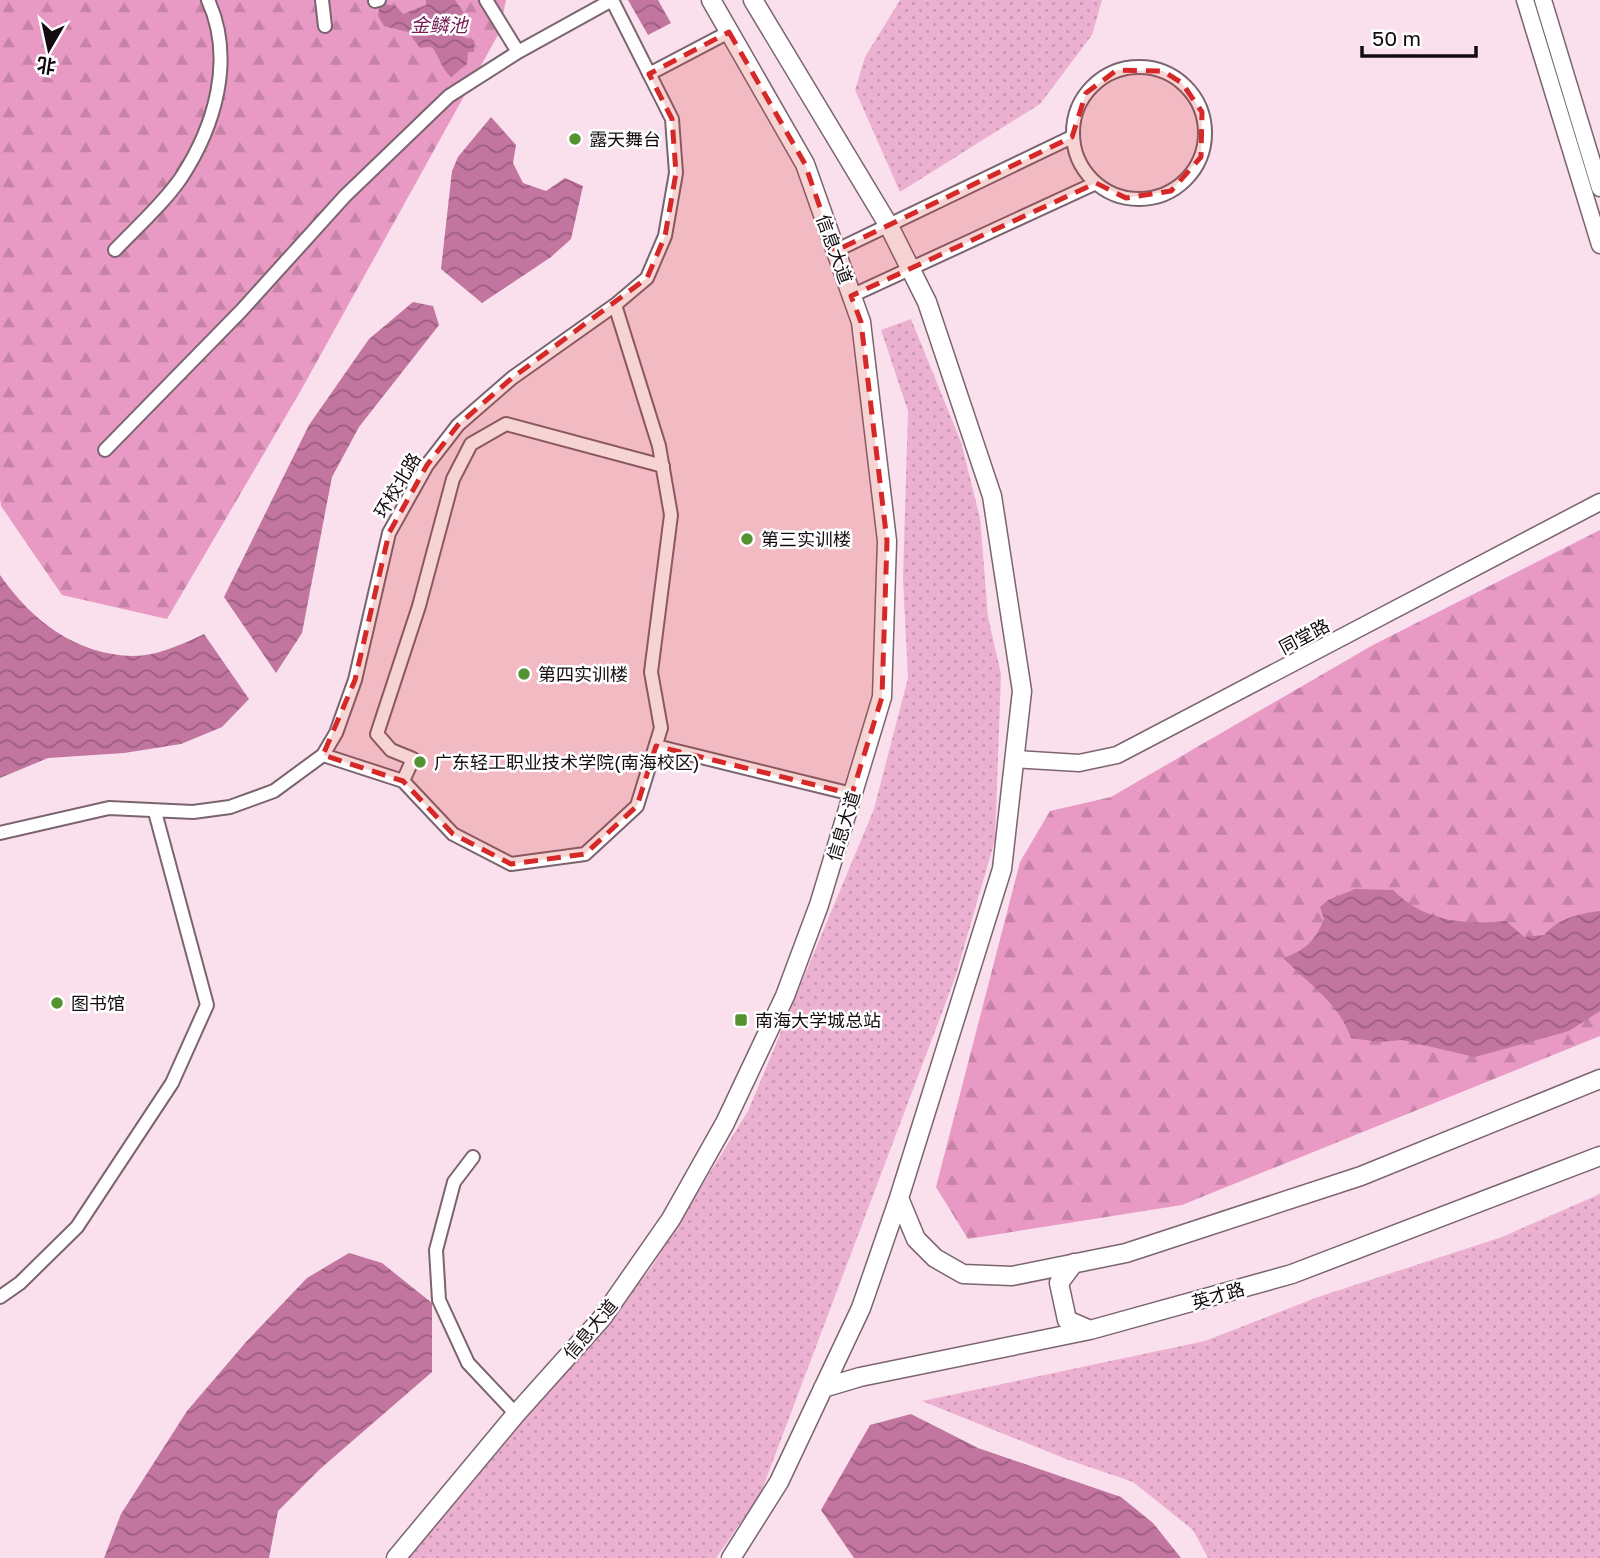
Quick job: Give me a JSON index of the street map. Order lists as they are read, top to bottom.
{
  "streets": {
    "main road": ["信息大道", "英才路"],
    "street": ["环校北路", "同堂路"]
  },
  "water": ["金鳞池"],
  "places": {
    "other": [
      "露天舞台",
      "第三实训楼",
      "第四实训楼",
      "广东轻工职业技术学院(南海校区)",
      "图书馆"
    ],
    "transit": ["南海大学城总站"]
  },
  "scale_bar": "50 m",
  "north": "bottom"
}
